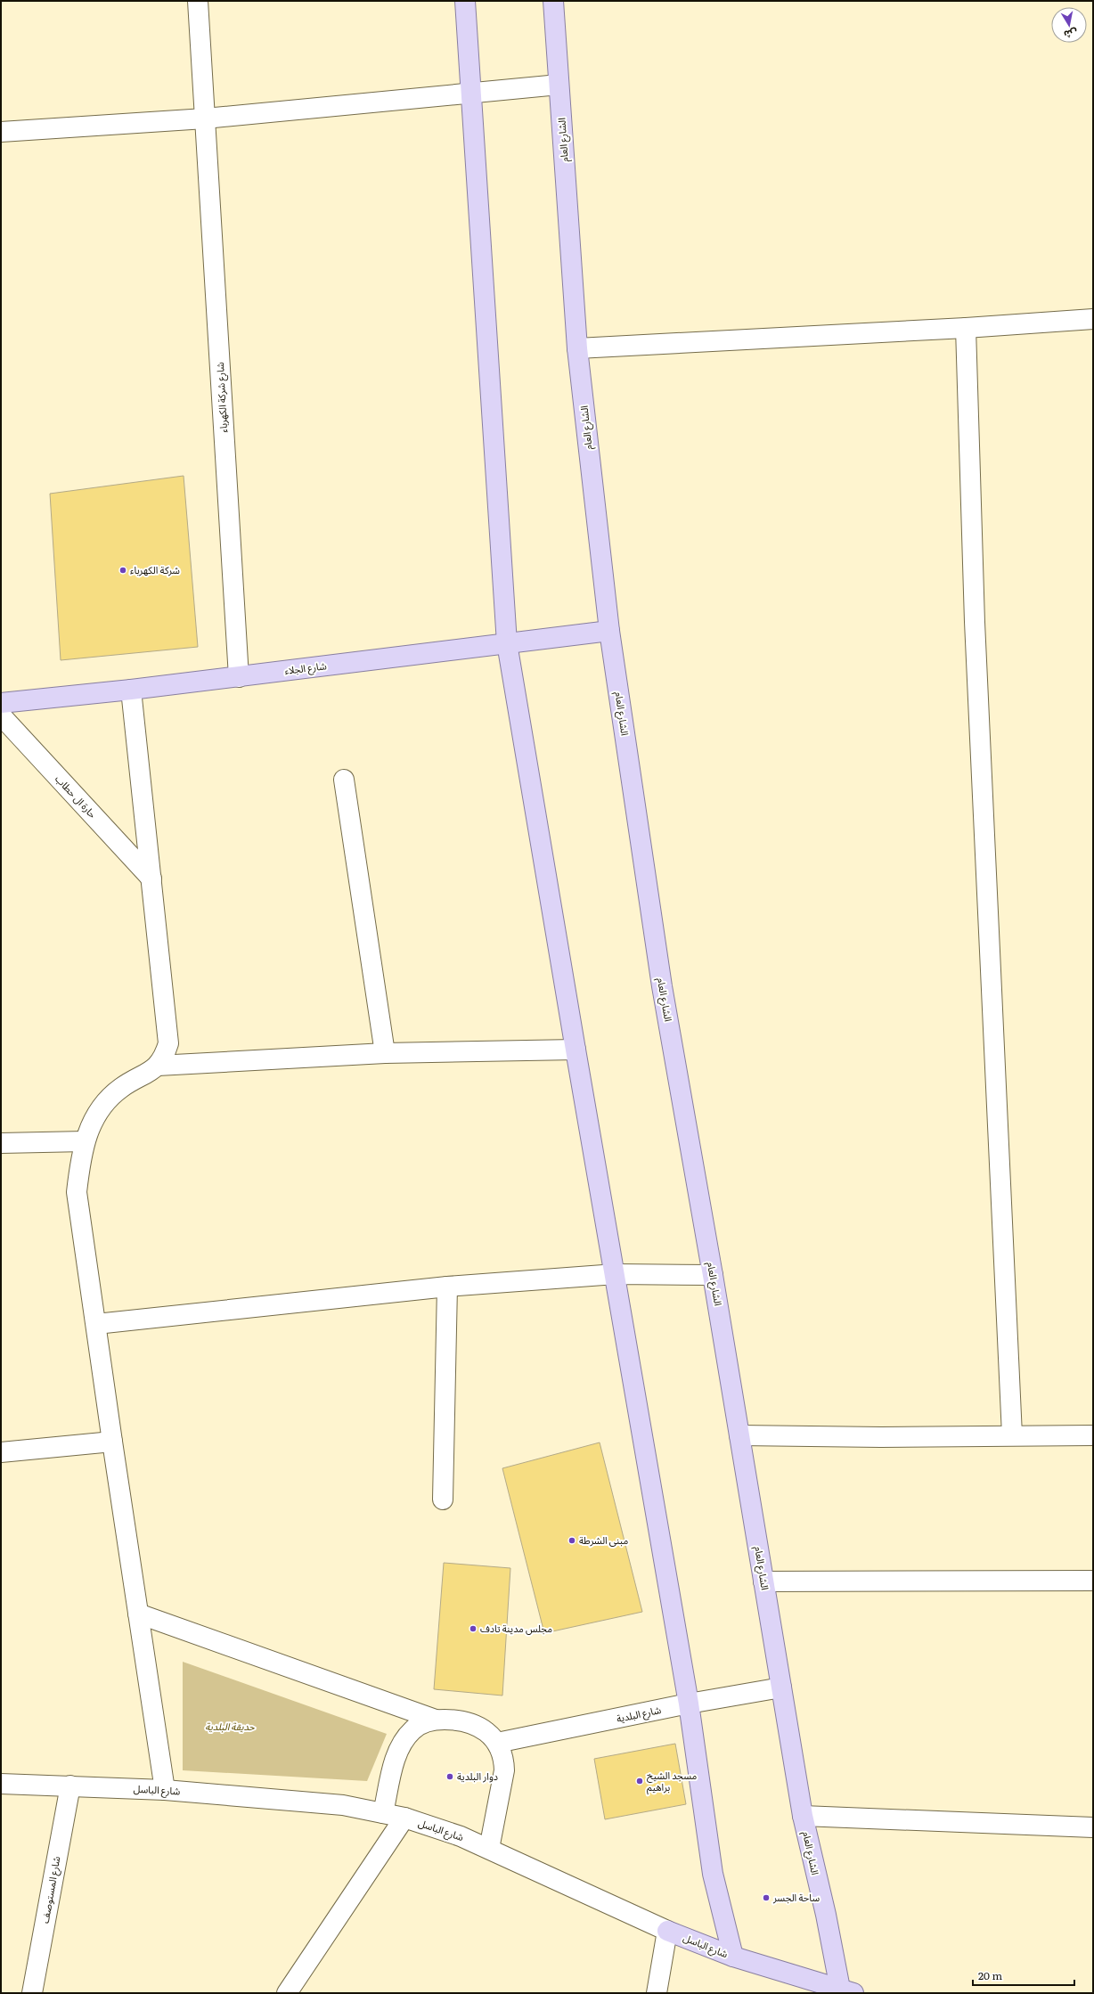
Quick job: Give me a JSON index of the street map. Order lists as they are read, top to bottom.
{
  "streets": {
    "main road": ["الشارع العام", "شارع الجلاء", "شارع الباسل"],
    "street": [
      "شارع شركة الكهرباء",
      "حارة ال حطاب",
      "شارع البلدية",
      "شارع المستوصف"
    ]
  },
  "crossings": [
    ["الشارع العام", "شارع الجلاء"],
    ["الشارع العام", "شارع البلدية"],
    ["الشارع العام", "شارع الباسل"],
    ["شارع شركة الكهرباء", "شارع الجلاء"],
    ["شارع الباسل", "شارع المستوصف"]
  ],
  "parks": ["حديقة البلدية"],
  "places": [
    "شركة الكهرباء",
    "مبنى الشرطة",
    "مجلس مدينة تادف",
    "دوار البلدية",
    "مسجد الشيخ براهيم",
    "ساحة الجسر"
  ],
  "scale_bar": "20 m",
  "north": "bottom"
}
